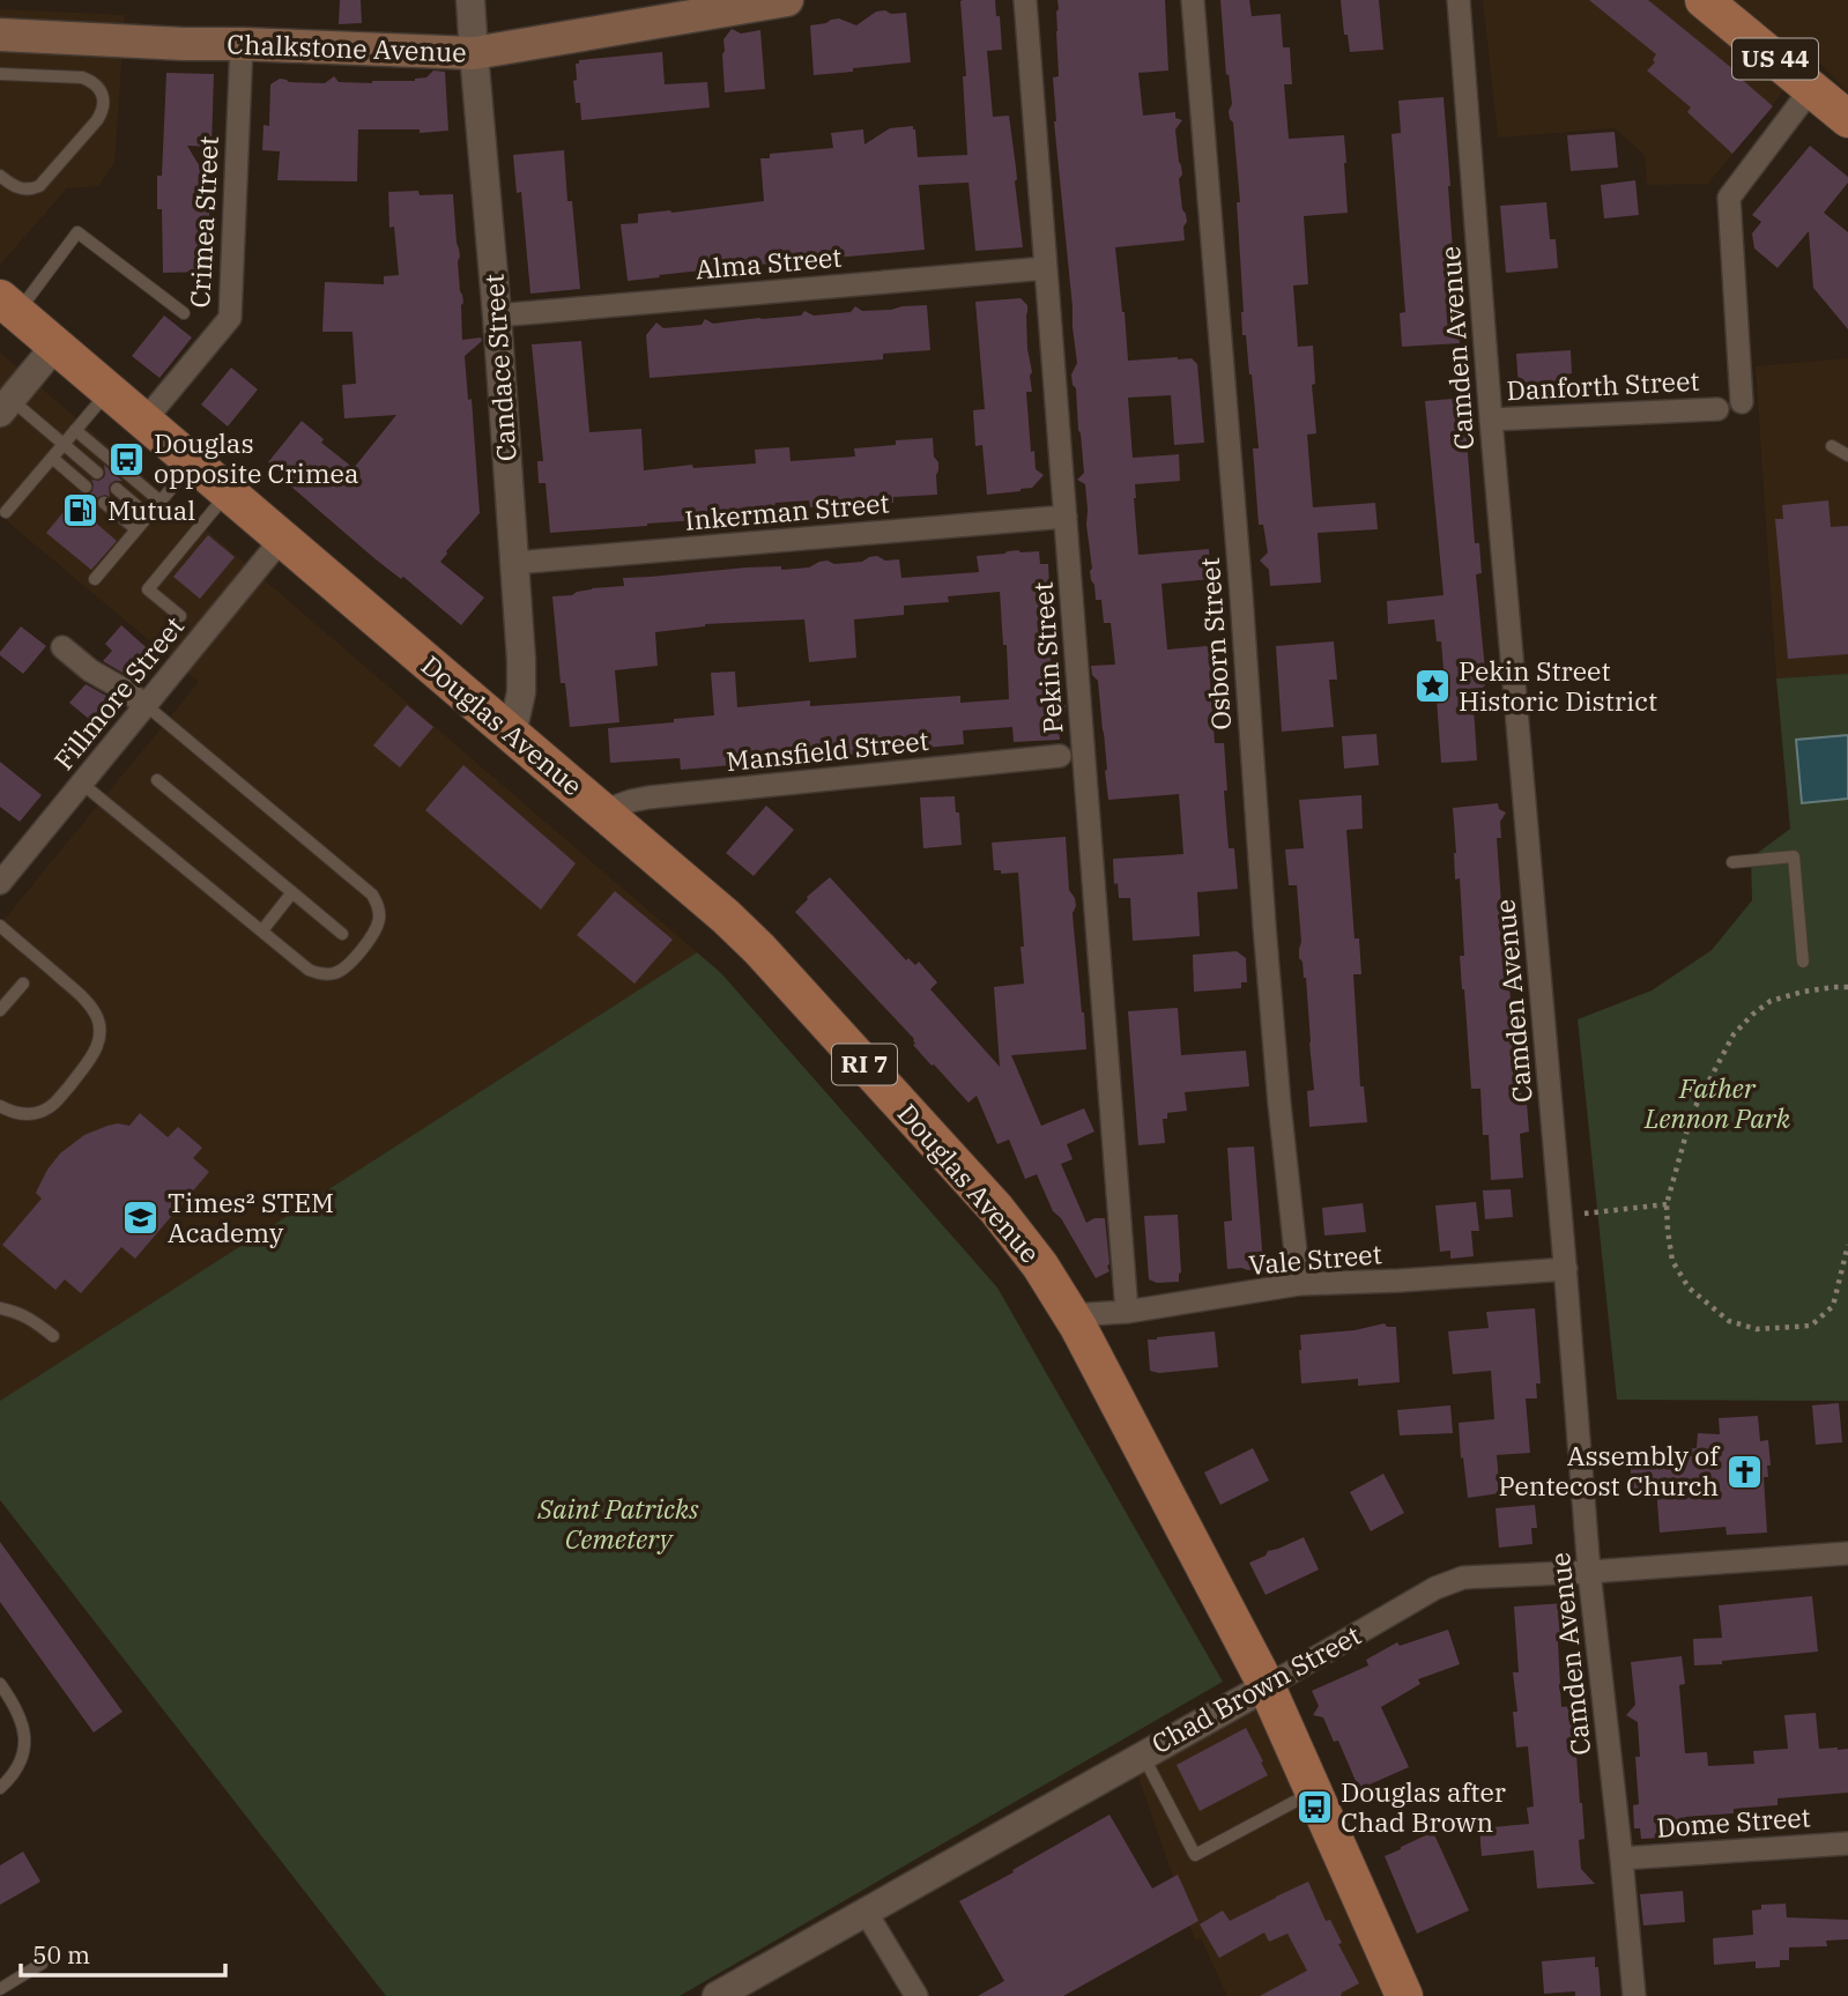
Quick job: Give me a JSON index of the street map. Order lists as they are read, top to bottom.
{
  "streets": {
    "main road": [
      "Chalkstone Avenue",
      "US 44",
      "Douglas Avenue",
      "RI 7"
    ],
    "street": [
      "Crimea Street",
      "Alma Street",
      "Camden Avenue",
      "Candace Street",
      "Danforth Street",
      "Inkerman Street",
      "Osborn Street",
      "Pekin Street",
      "Fillmore Street",
      "Mansfield Street",
      "Vale Street",
      "Chad Brown Street",
      "Dome Street"
    ]
  },
  "crossings": [
    ["Chalkstone Avenue", "Crimea Street"],
    ["Chalkstone Avenue", "Candace Street"],
    ["Crimea Street", "Douglas Avenue"],
    ["Alma Street", "Candace Street"],
    ["Alma Street", "Pekin Street"],
    ["Camden Avenue", "Danforth Street"],
    ["Camden Avenue", "Vale Street"],
    ["Camden Avenue", "Chad Brown Street"],
    ["Camden Avenue", "Dome Street"],
    ["Candace Street", "Inkerman Street"],
    ["Candace Street", "Douglas Avenue"],
    ["Inkerman Street", "Pekin Street"],
    ["Osborn Street", "Vale Street"],
    ["Pekin Street", "Vale Street"],
    ["Fillmore Street", "Douglas Avenue"],
    ["Douglas Avenue", "Mansfield Street"],
    ["Douglas Avenue", "Vale Street"],
    ["Douglas Avenue", "Chad Brown Street"]
  ],
  "parks": ["Father Lennon Park", "Saint Patricks Cemetery"],
  "places": {
    "bus stop": ["Douglas opposite Crimea", "Douglas after Chad Brown"],
    "fuel station": ["Mutual"],
    "place": ["Pekin Street Historic District"],
    "school or university": ["Times² STEM Academy"],
    "church": ["Assembly of Pentecost Church"]
  },
  "scale_bar": "50 m"
}
